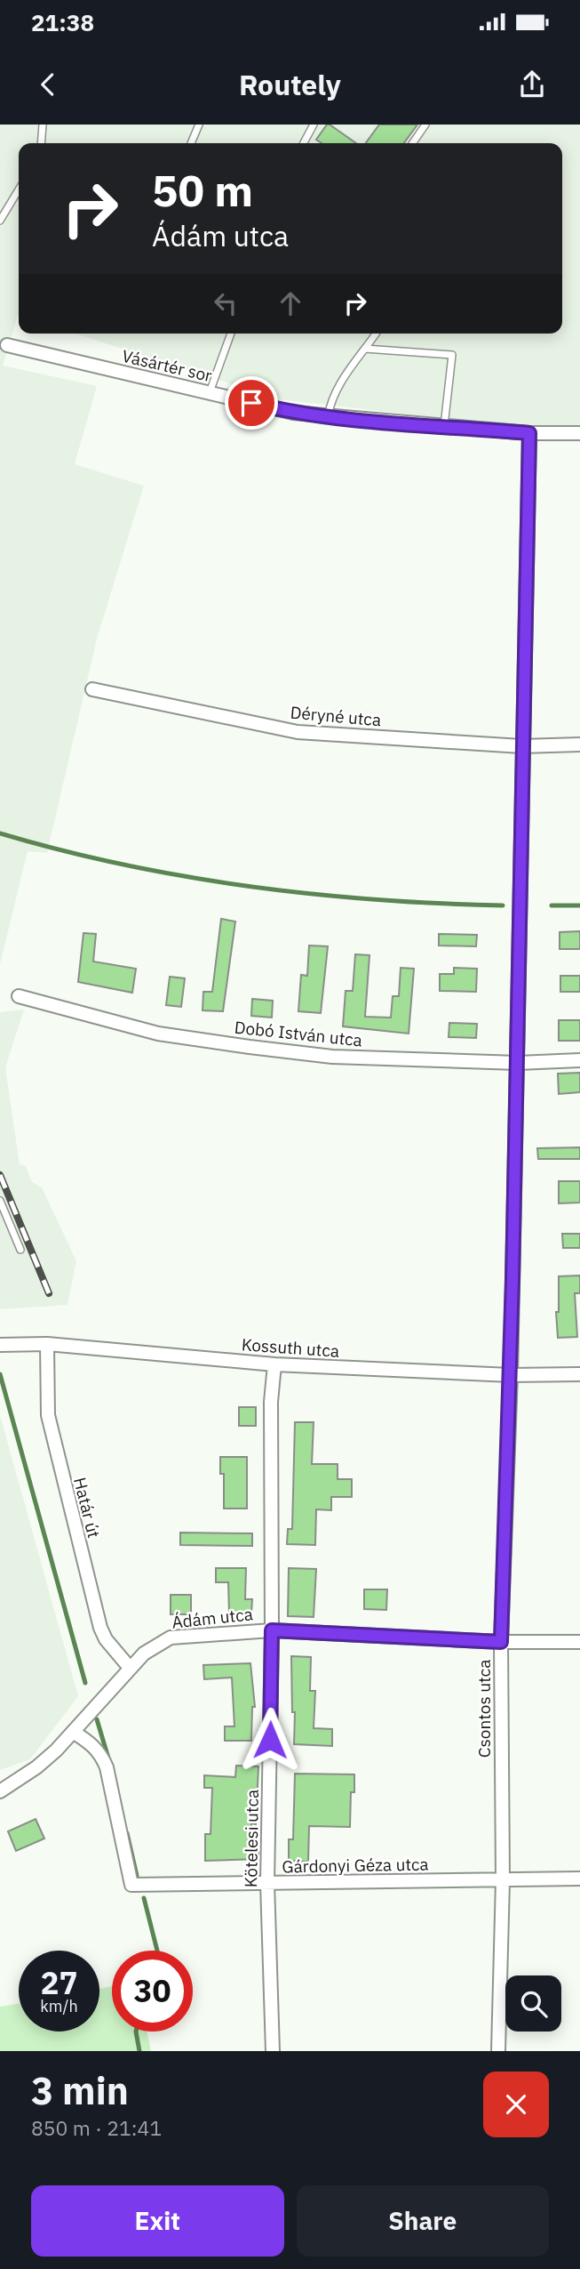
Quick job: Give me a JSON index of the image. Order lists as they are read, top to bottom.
{
  "streets": {
    "street": [
      "Vásártér sor",
      "Déryné utca",
      "Dobó István utca",
      "Kossuth utca",
      "Határ út",
      "Ádám utca",
      "Csontos utca",
      "Kötelesi utca",
      "Gárdonyi Géza utca"
    ]
  },
  "crossings": [
    ["Vásártér sor", "Csontos utca"],
    ["Déryné utca", "Csontos utca"],
    ["Dobó István utca", "Csontos utca"],
    ["Kossuth utca", "Határ út"],
    ["Kossuth utca", "Csontos utca"],
    ["Kossuth utca", "Kötelesi utca"],
    ["Határ út", "Ádám utca"],
    ["Ádám utca", "Csontos utca"],
    ["Ádám utca", "Kötelesi utca"],
    ["Ádám utca", "Gárdonyi Géza utca"],
    ["Csontos utca", "Gárdonyi Géza utca"],
    ["Kötelesi utca", "Gárdonyi Géza utca"]
  ],
  "page": {
    "status": "21:38",
    "header": "Routely",
    "turn": ["50 m", "Ádám utca"],
    "speed": "27 km/h",
    "limit": "30",
    "heading": ["3 min", "850 m · 21:41"],
    "buttons": ["Exit", "Share"]
  }
}
